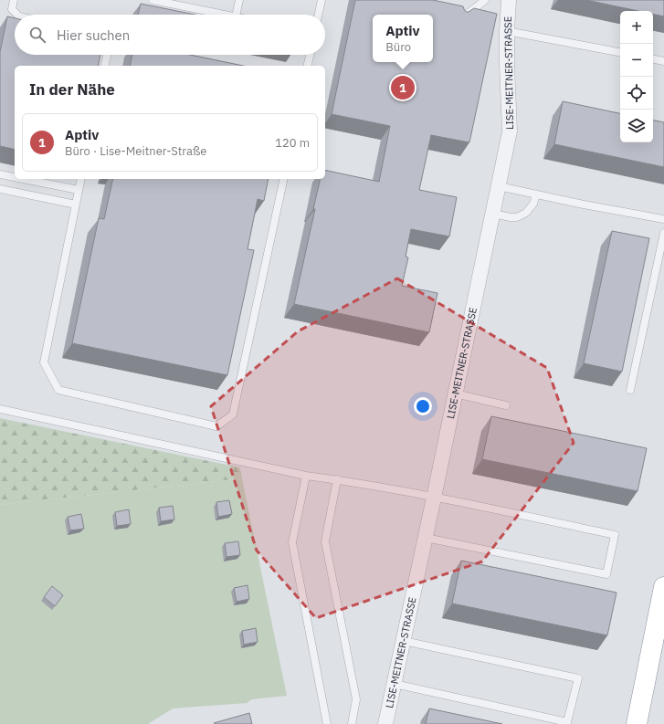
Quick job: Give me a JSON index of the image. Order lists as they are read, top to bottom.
{
  "streets": {
    "street": ["LISE-MEITNER-STRASSE"]
  },
  "page": {
    "map_buttons": ["+", "−"],
    "popup": ["Aptiv", "Büro"],
    "search": "Hier suchen",
    "heading": "In der Nähe",
    "pins": "1",
    "list": [
      {
        "mark": "1",
        "name": "Aptiv",
        "note": "Büro · Lise-Meitner-Straße",
        "value": "120 m"
      }
    ]
  }
}
